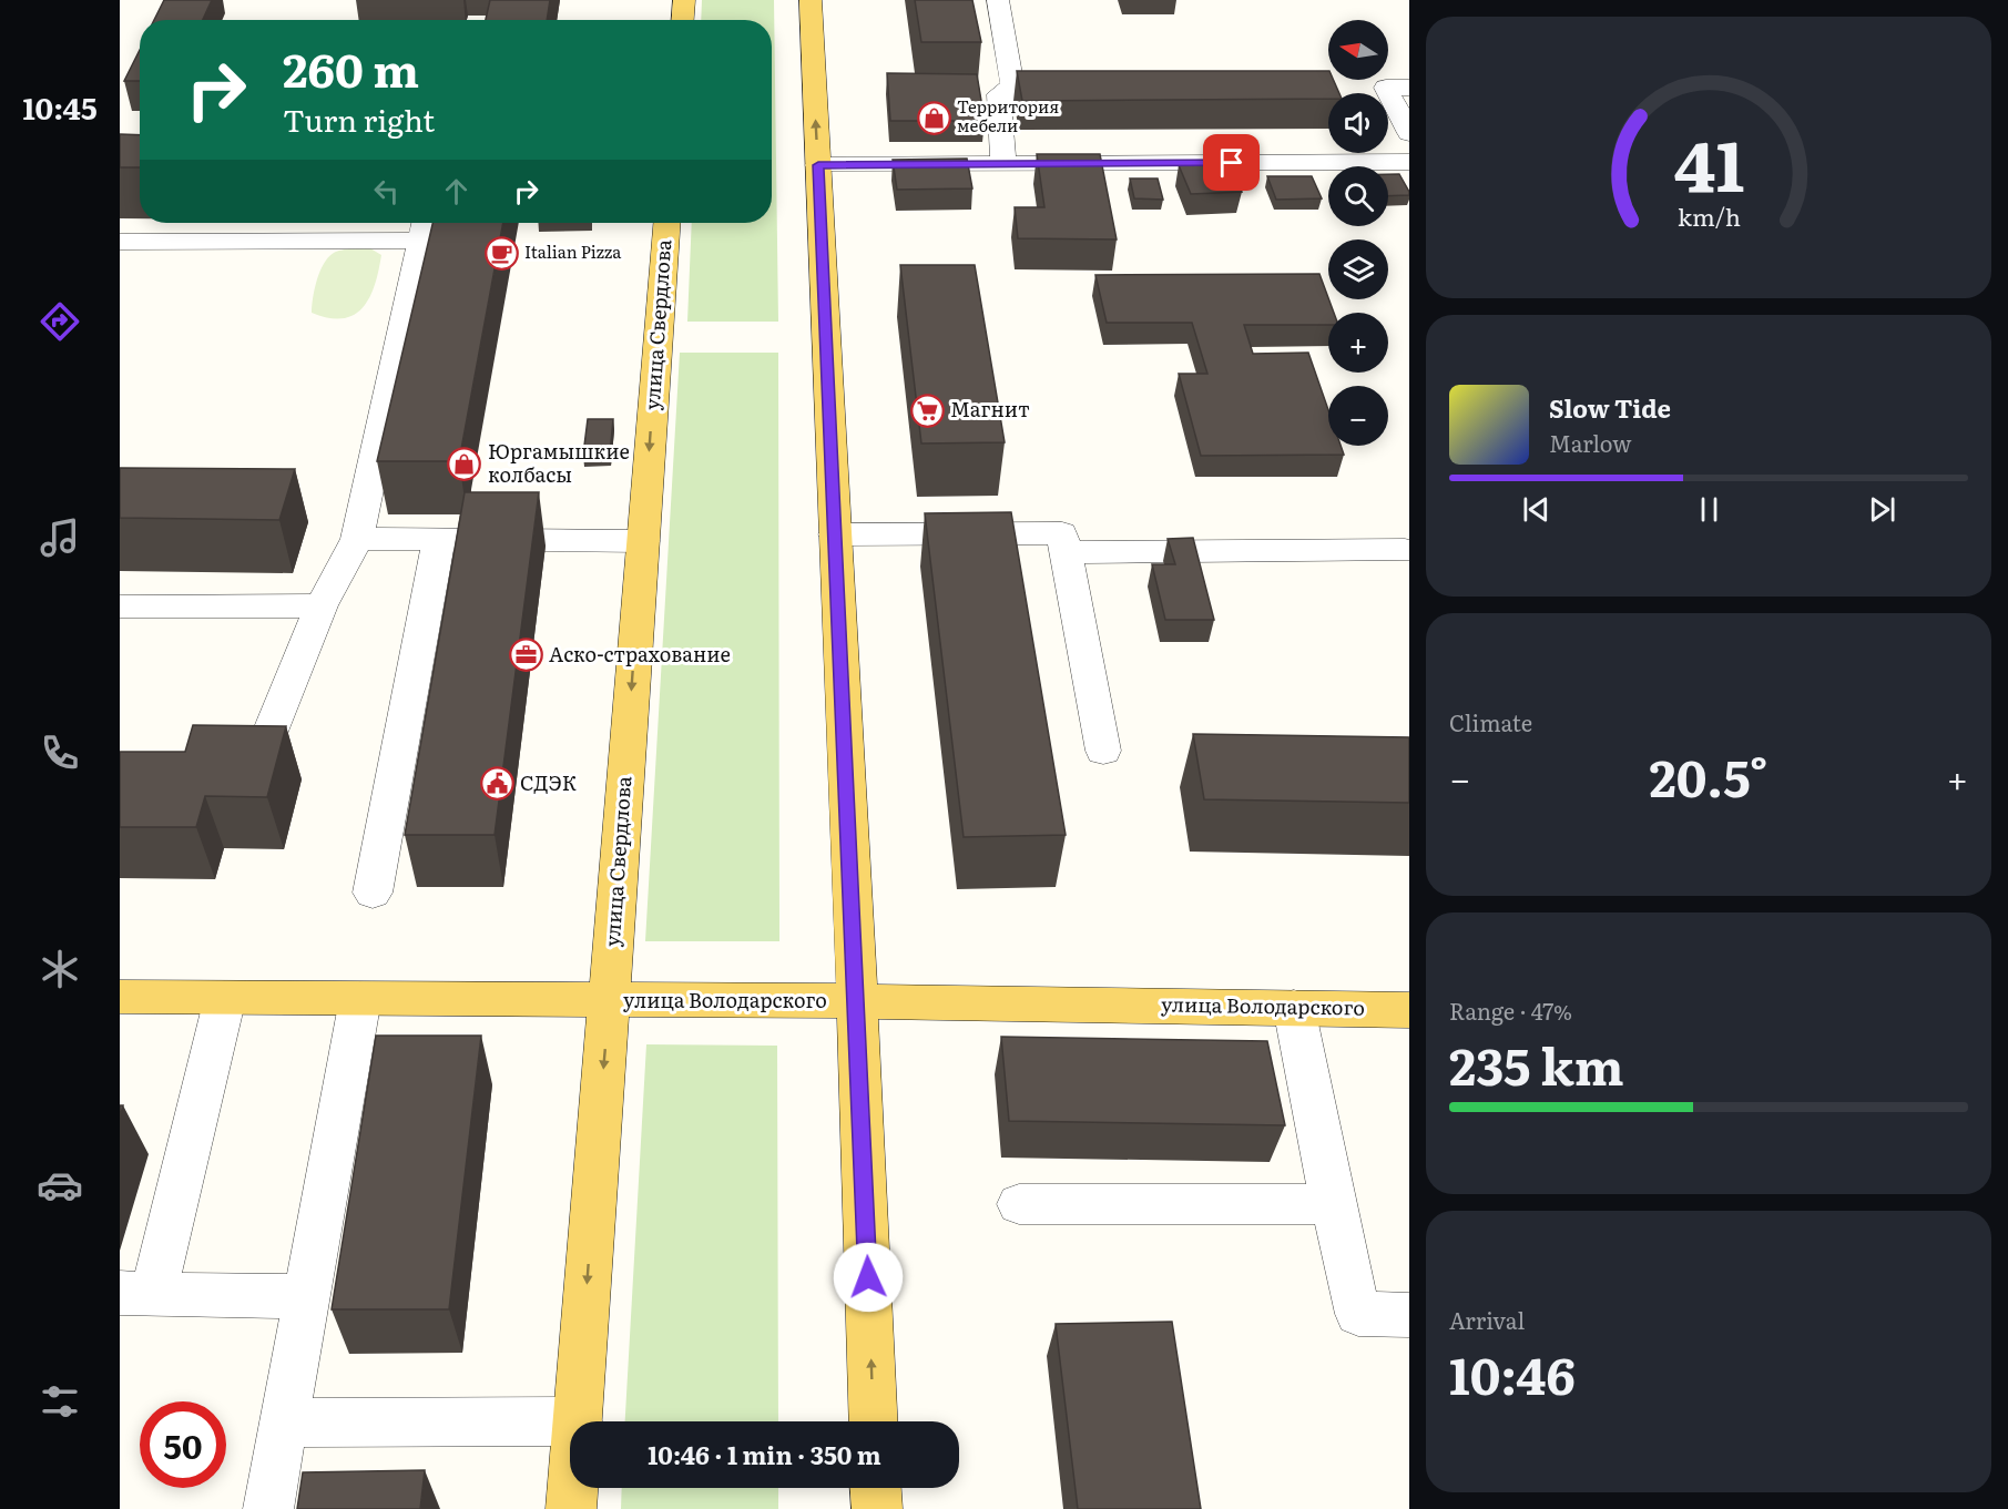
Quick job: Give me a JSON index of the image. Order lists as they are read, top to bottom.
{
  "streets": {
    "main road": ["улица Свердлова", "улица Володарского"]
  },
  "crossings": [
    ["улица Свердлова", "улица Володарского"]
  ],
  "places": {
    "shop": ["Территория мебели", "Юргамышкие колбасы"],
    "cafe": ["Italian Pizza"],
    "supermarket": ["Магнит"],
    "office": ["Аско-страхование"],
    "public building": ["СДЭК"]
  },
  "north": "left",
  "page": {
    "tabs": "10:45",
    "map_buttons": ["+", "−"],
    "turn": ["260 m", "Turn right"],
    "song": ["Slow Tide", "Marlow"],
    "tile": [
      "Climate",
      ["Range · 47%", "235 km"],
      ["Arrival", "10:46"]
    ],
    "heat": ["−", "20.5°", "+"],
    "limit": "50",
    "trip": "10:46 · 1 min · 350 m",
    "gauge": ["41", "km/h"]
  }
}
